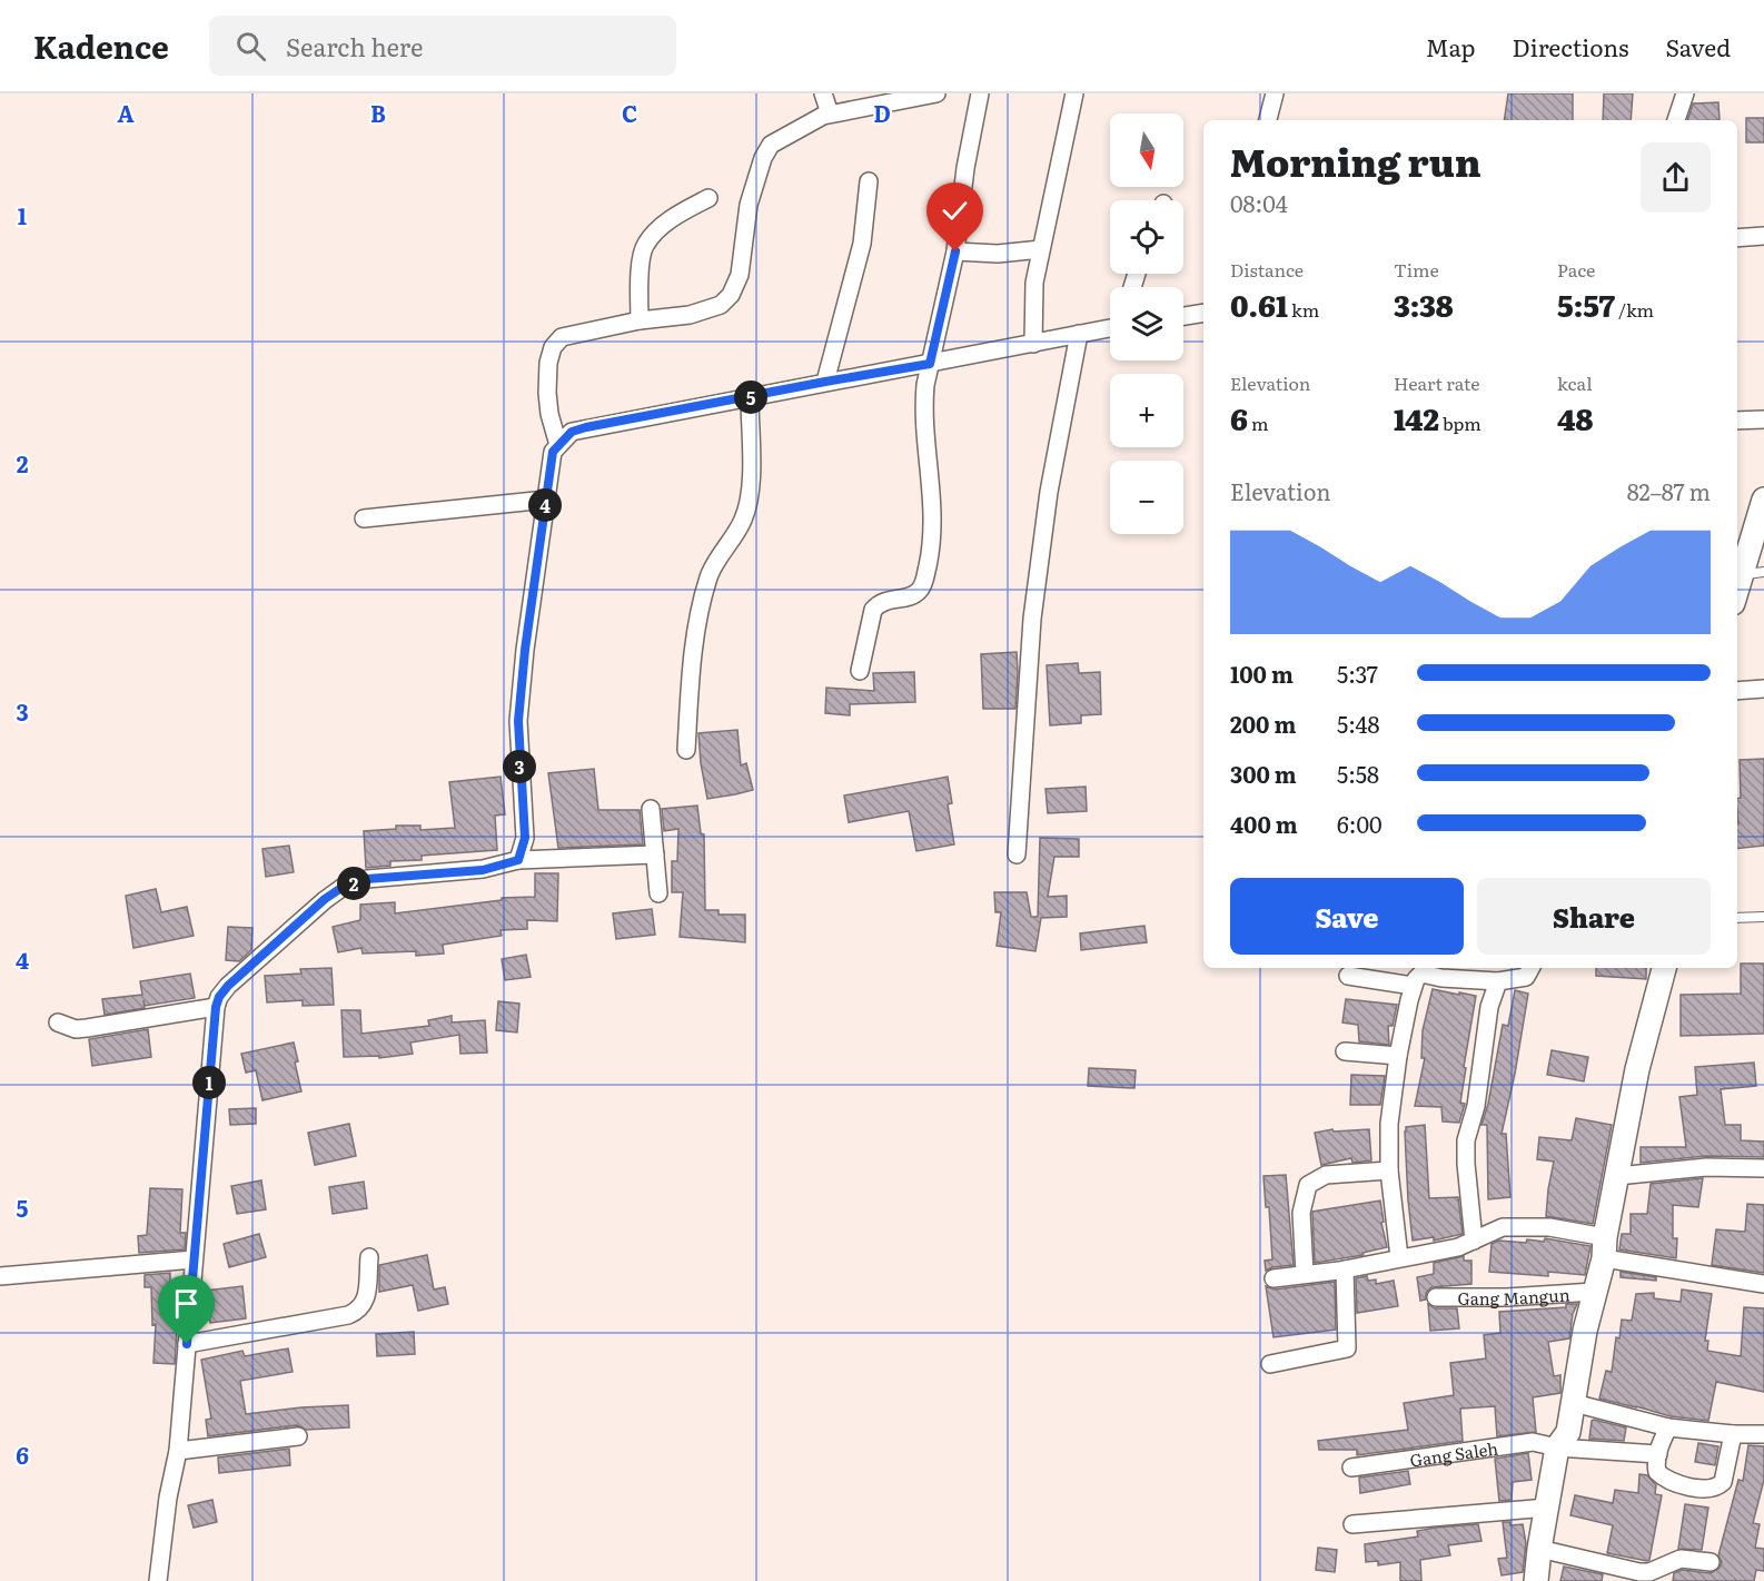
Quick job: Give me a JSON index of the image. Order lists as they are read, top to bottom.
{
  "streets": {
    "street": ["Gang Mangun", "Gang Saleh"]
  },
  "north": "bottom",
  "page": {
    "header": "Kadence",
    "search": "Search here",
    "nav": ["Map", "Directions", "Saved"],
    "map_buttons": ["+", "−"],
    "heading": ["Morning run", "08:04"],
    "stats": [
      ["Distance", "0.61 km"],
      ["Time", "3:38"],
      ["Pace", "5:57 /km"],
      ["Elevation", "6 m"],
      ["Heart rate", "142 bpm"],
      ["kcal", "48"]
    ],
    "pins": [
      "5",
      "4",
      "3",
      "2",
      "1"
    ],
    "chart": ["Elevation", "82–87 m"],
    "list": [
      {
        "name": "100 m",
        "note": "5:37"
      },
      {
        "name": "200 m",
        "note": "5:48"
      },
      {
        "name": "300 m",
        "note": "5:58"
      },
      {
        "name": "400 m",
        "note": "6:00"
      }
    ],
    "buttons": ["Save", "Share"]
  },
  "grid": {
    "columns": [
      "A",
      "B",
      "C",
      "D"
    ],
    "rows": [
      "1",
      "2",
      "3",
      "4",
      "5",
      "6"
    ]
  }
}
